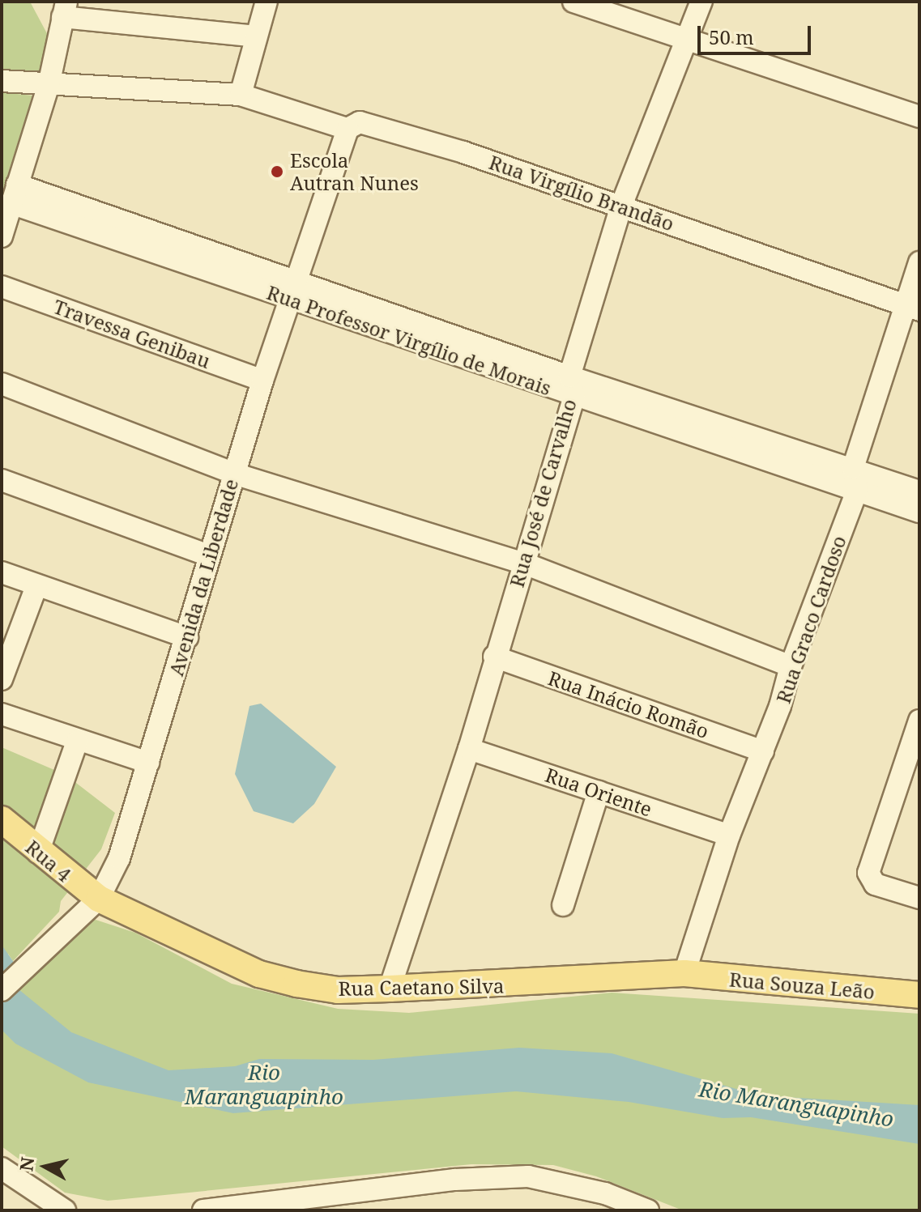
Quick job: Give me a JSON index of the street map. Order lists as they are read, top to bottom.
{
  "streets": {
    "main road": ["Rua 4", "Rua Souza Leão", "Rua Caetano Silva"],
    "street": [
      "Rua Virgílio Brandão",
      "Travessa Genibau",
      "Rua Professor Virgílio de Morais",
      "Rua José de Carvalho",
      "Avenida da Liberdade",
      "Rua Graco Cardoso",
      "Rua Inácio Romão",
      "Rua Oriente"
    ]
  },
  "crossings": [
    ["Rua Virgílio Brandão", "Rua José de Carvalho"],
    ["Rua Virgílio Brandão", "Avenida da Liberdade"],
    ["Travessa Genibau", "Avenida da Liberdade"],
    ["Rua Professor Virgílio de Morais", "Rua José de Carvalho"],
    ["Rua Professor Virgílio de Morais", "Avenida da Liberdade"],
    ["Rua Professor Virgílio de Morais", "Rua Graco Cardoso"],
    ["Rua José de Carvalho", "Rua Inácio Romão"],
    ["Rua José de Carvalho", "Rua Oriente"],
    ["Rua José de Carvalho", "Rua Caetano Silva"],
    ["Avenida da Liberdade", "Rua 4"],
    ["Avenida da Liberdade", "Rua Caetano Silva"],
    ["Rua Graco Cardoso", "Rua Inácio Romão"],
    ["Rua Graco Cardoso", "Rua Oriente"],
    ["Rua Graco Cardoso", "Rua Souza Leão"],
    ["Rua Graco Cardoso", "Rua Caetano Silva"],
    ["Rua 4", "Rua Caetano Silva"],
    ["Rua Souza Leão", "Rua Caetano Silva"]
  ],
  "water": ["Rio Maranguapinho"],
  "places": ["Escola Autran Nunes"],
  "scale_bar": "50 m",
  "north": "left"
}
